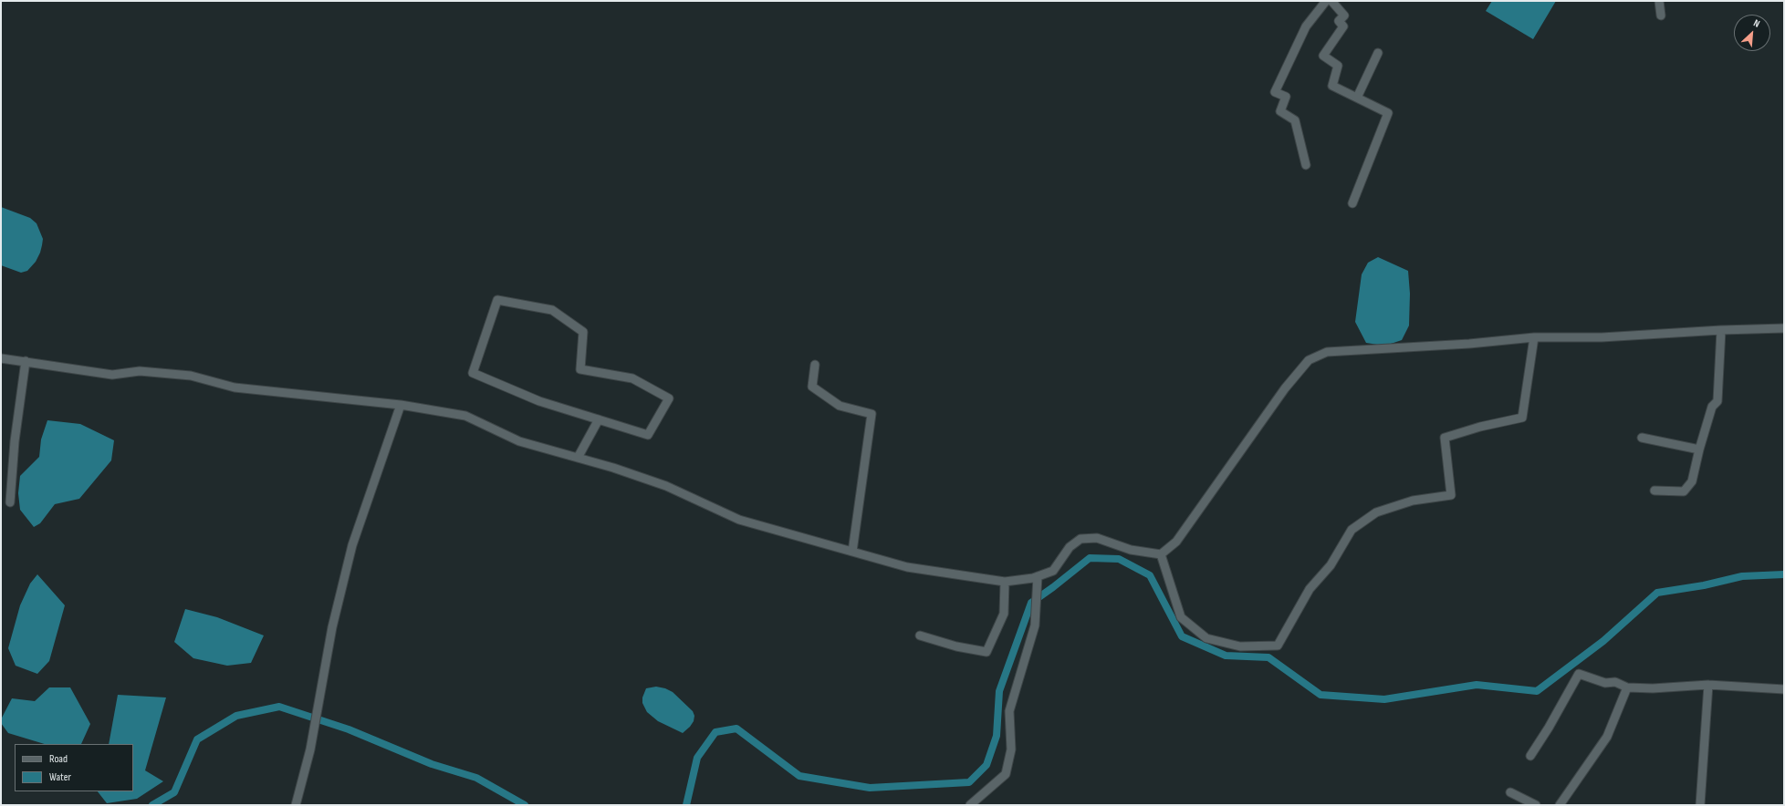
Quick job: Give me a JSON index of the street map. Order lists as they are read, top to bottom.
{
  "legend": ["Road", "Water"],
  "north": "top right"
}
